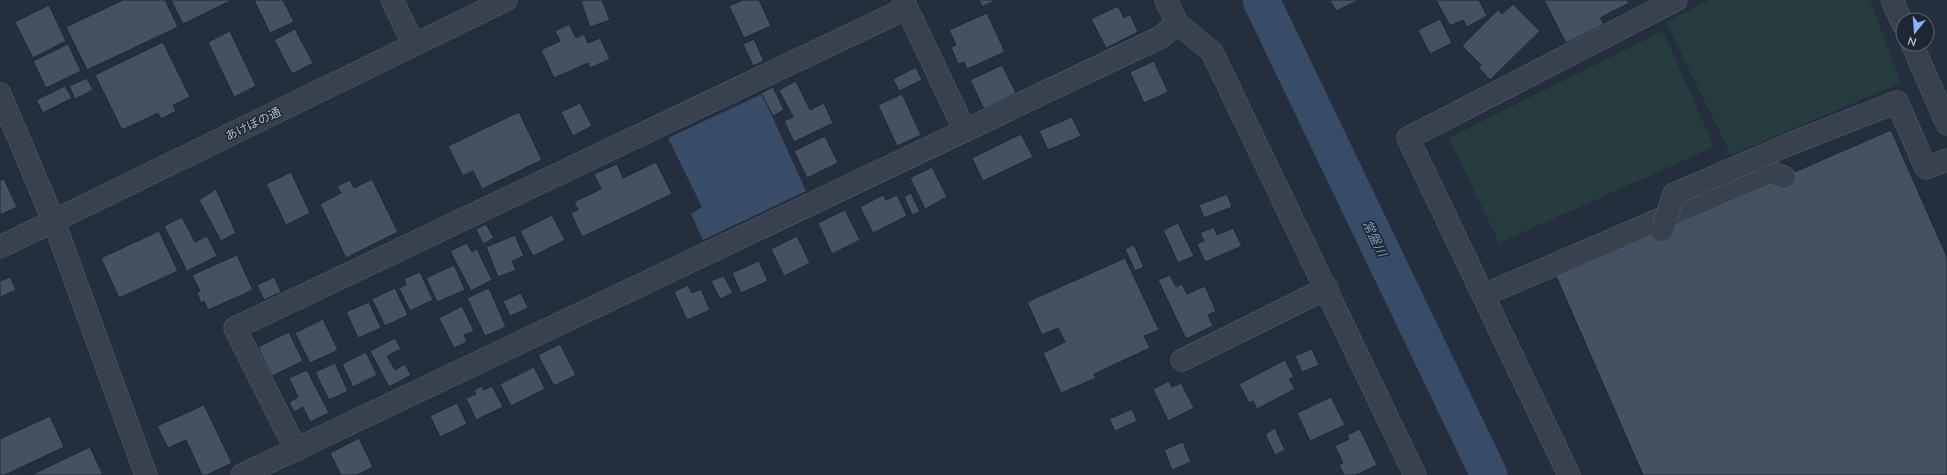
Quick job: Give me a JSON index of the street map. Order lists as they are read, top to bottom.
{
  "streets": {
    "street": ["あけぼの通"]
  },
  "water": ["常盤川"],
  "north": "bottom"
}
